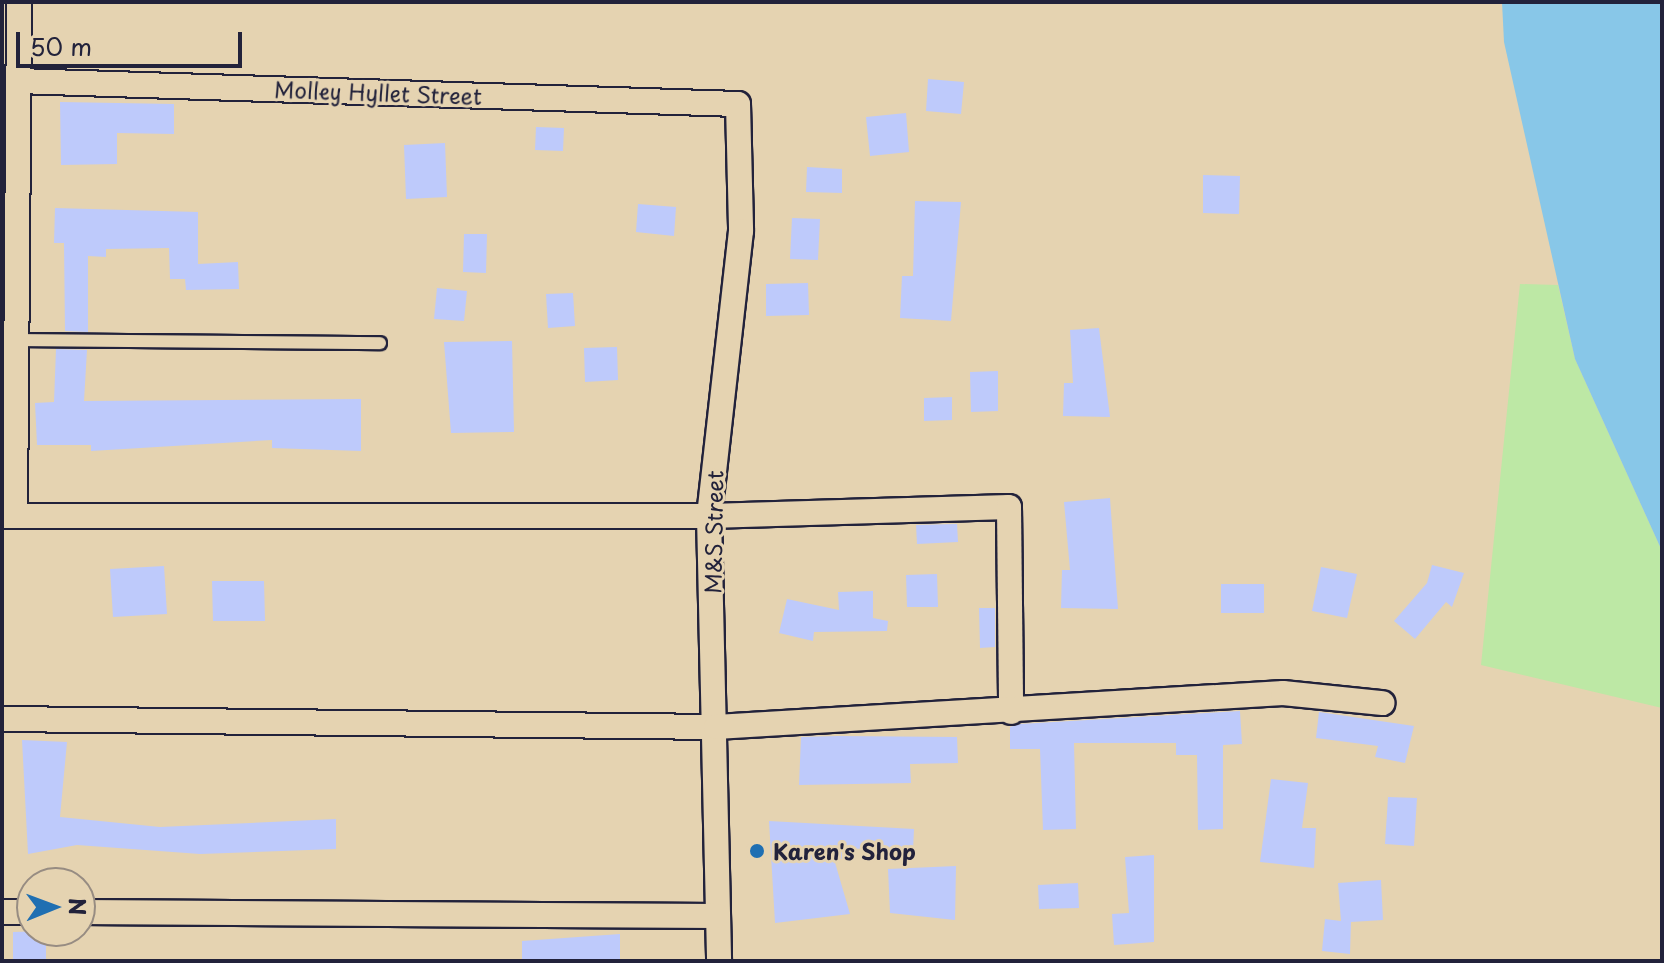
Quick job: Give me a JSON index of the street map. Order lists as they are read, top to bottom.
{
  "streets": {
    "street": ["Molley Hyllet Street", "M&S Street"]
  },
  "crossings": [
    ["Molley Hyllet Street", "M&S Street"]
  ],
  "places": ["Karen's Shop"],
  "scale_bar": "50 m",
  "north": "right"
}
